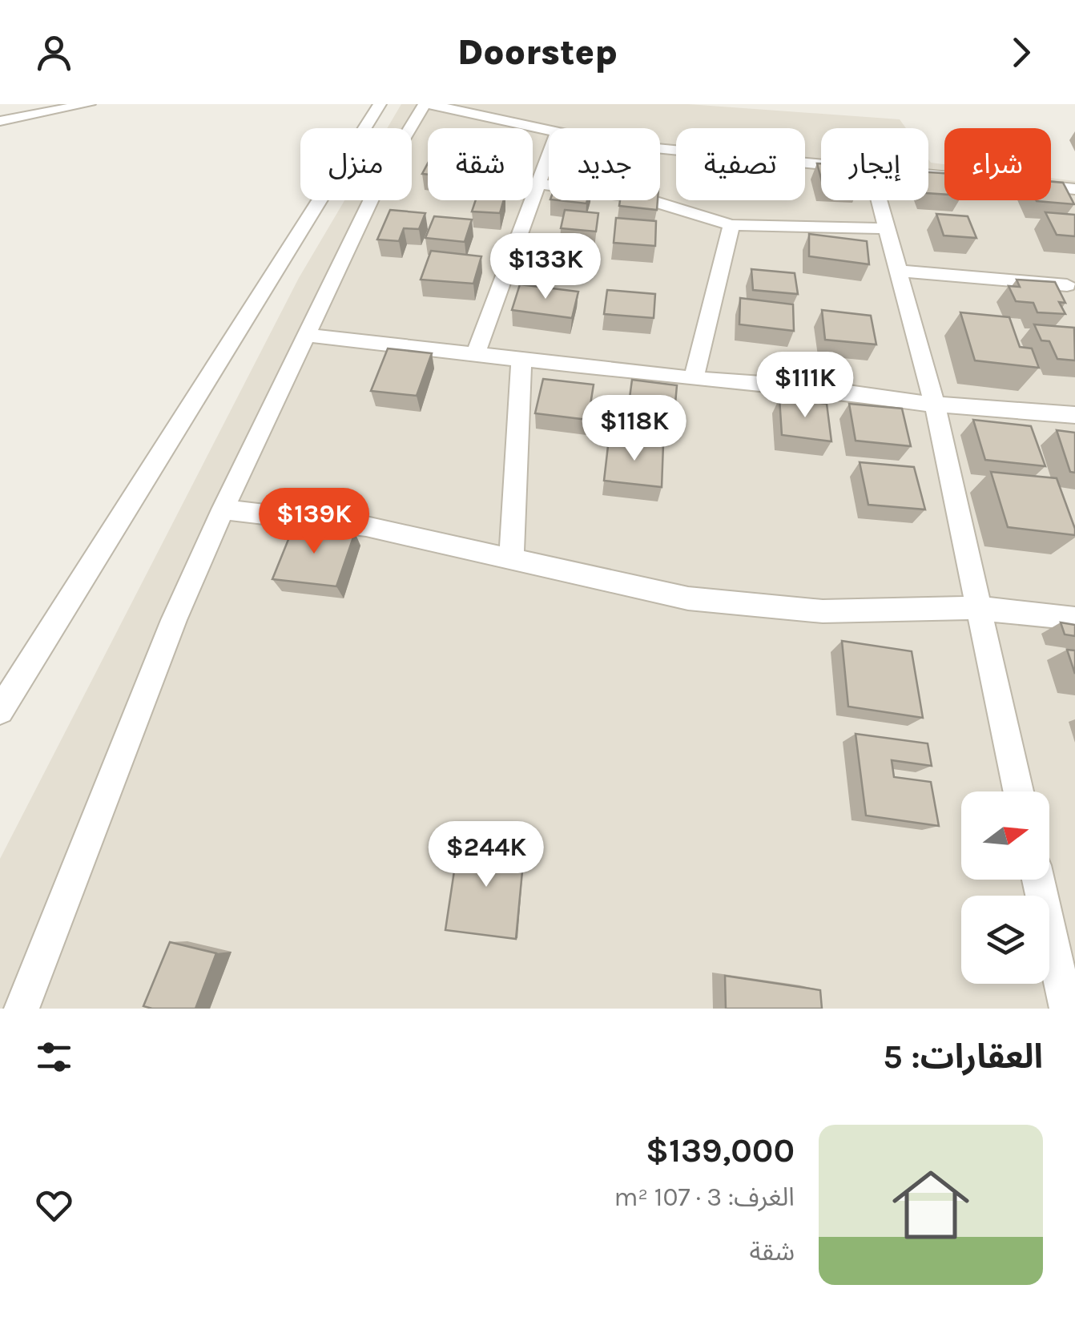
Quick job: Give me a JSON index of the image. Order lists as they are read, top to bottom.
{
  "north": "right",
  "page": {
    "header": "Doorstep",
    "chip": [
      "شراء",
      "إيجار",
      "تصفية",
      "جديد",
      "شقة",
      "منزل"
    ],
    "price": [
      "$133K",
      "$111K",
      "$118K",
      "$139K",
      "$244K"
    ],
    "heading": "العقارات: 5",
    "list": [
      {
        "name": "$139,000",
        "note": "الغرف: 3 · 107 m² · شقة"
      }
    ]
  }
}
